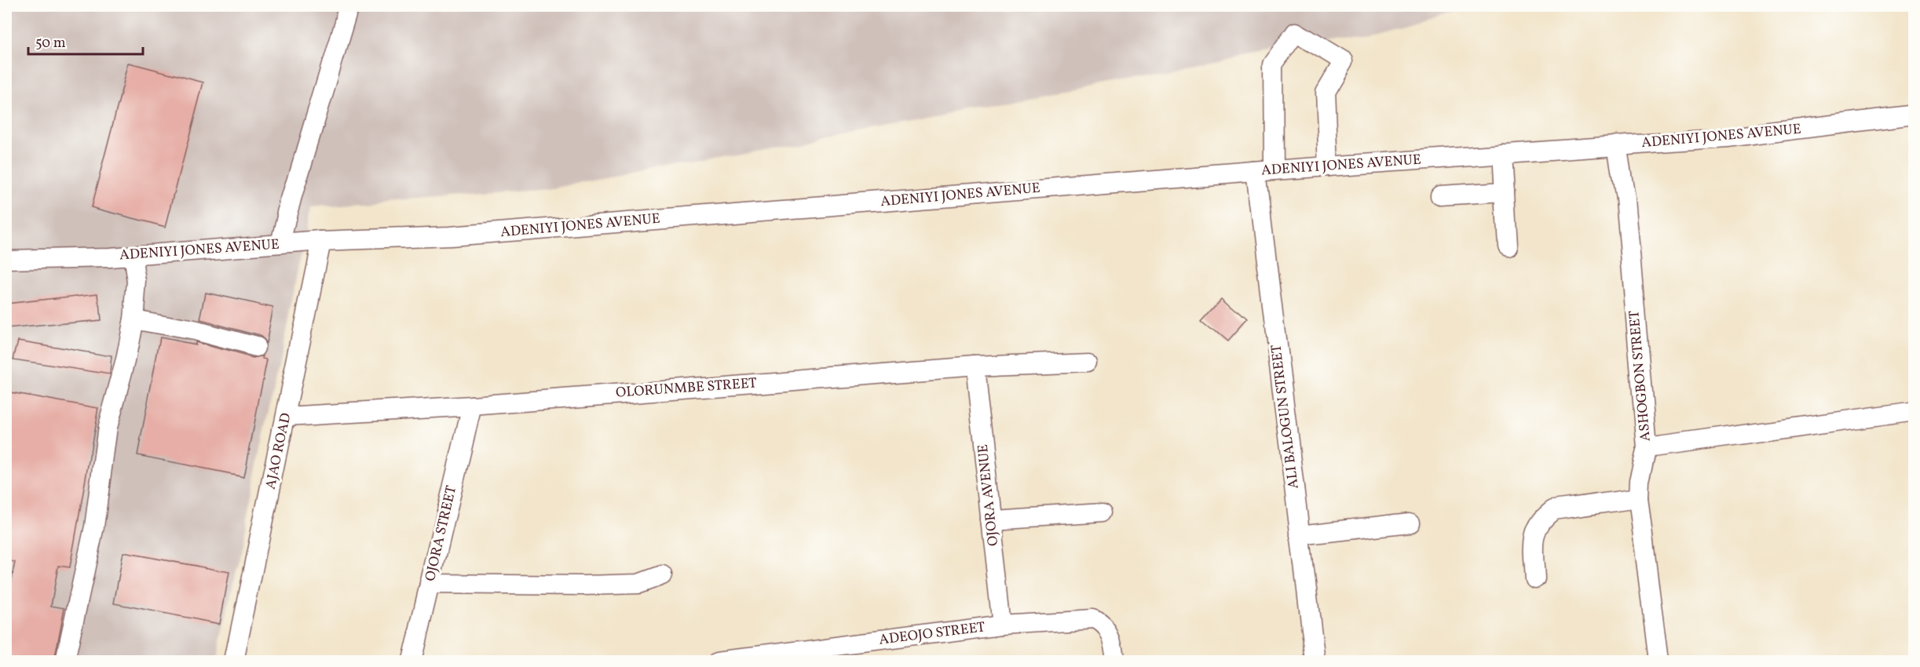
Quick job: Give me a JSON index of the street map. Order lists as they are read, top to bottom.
{
  "streets": {
    "street": [
      "ADENIYI JONES AVENUE",
      "ASHOGBON STREET",
      "OLORUNMBE STREET",
      "ALI BALOGUN STREET",
      "AJAO ROAD",
      "OJORA AVENUE",
      "OJORA STREET",
      "ADEOJO STREET"
    ]
  },
  "crossings": [
    ["ADENIYI JONES AVENUE", "ASHOGBON STREET"],
    ["ADENIYI JONES AVENUE", "ALI BALOGUN STREET"],
    ["ADENIYI JONES AVENUE", "AJAO ROAD"],
    ["OLORUNMBE STREET", "AJAO ROAD"],
    ["OLORUNMBE STREET", "OJORA AVENUE"],
    ["OLORUNMBE STREET", "OJORA STREET"],
    ["OJORA AVENUE", "ADEOJO STREET"]
  ],
  "scale_bar": "50 m"
}
